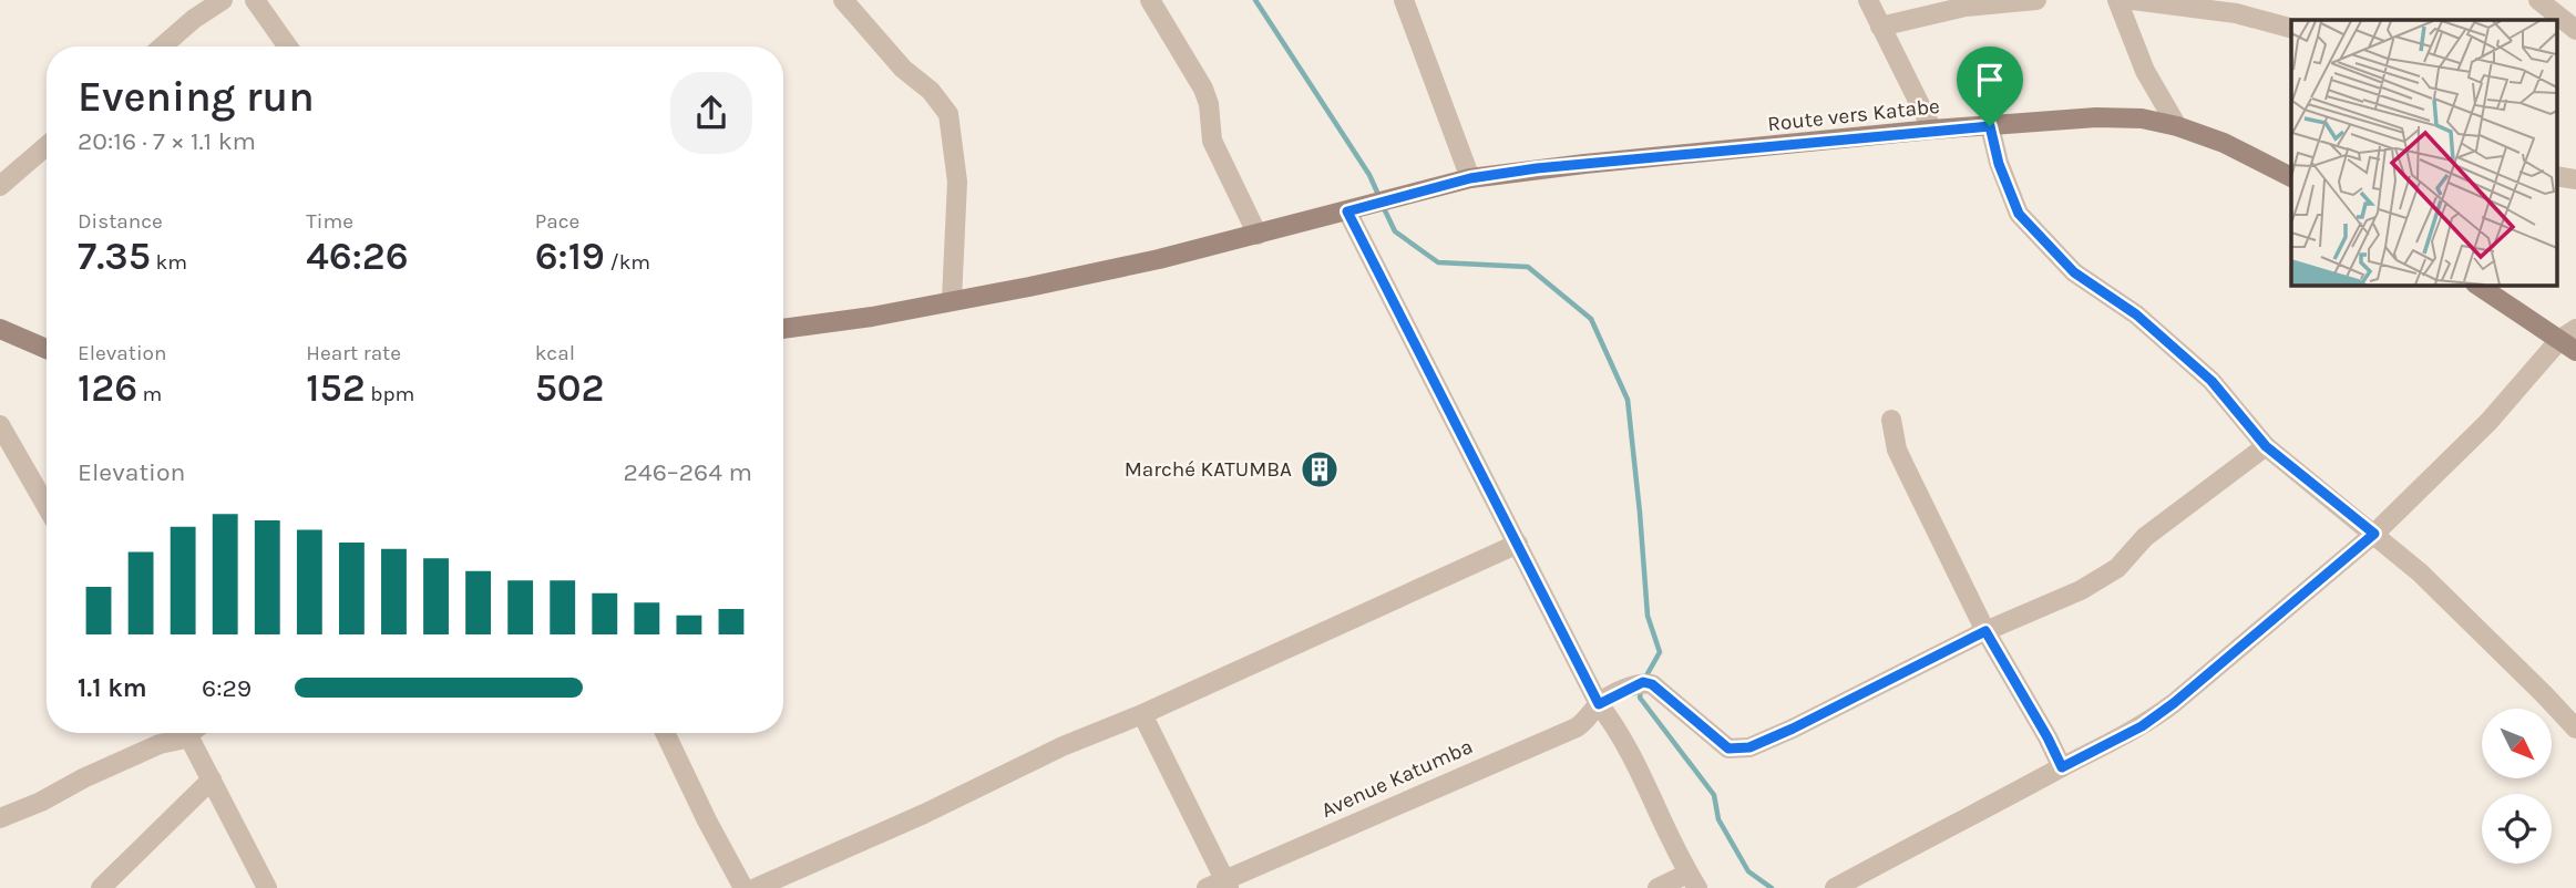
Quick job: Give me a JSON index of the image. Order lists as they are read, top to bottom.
{
  "streets": {
    "street": ["Route vers Katabe", "Avenue Katumba"]
  },
  "places": {
    "building": ["Marché KATUMBA"]
  },
  "north": "bottom right",
  "page": {
    "heading": ["Evening run", "20:16 · 7 × 1.1 km"],
    "stats": [
      ["Distance", "7.35 km"],
      ["Time", "46:26"],
      ["Pace", "6:19 /km"],
      ["Elevation", "126 m"],
      ["Heart rate", "152 bpm"],
      ["kcal", "502"]
    ],
    "chart": ["Elevation", "246–264 m"],
    "list": [
      {
        "name": "1.1 km",
        "note": "6:29"
      }
    ]
  }
}
